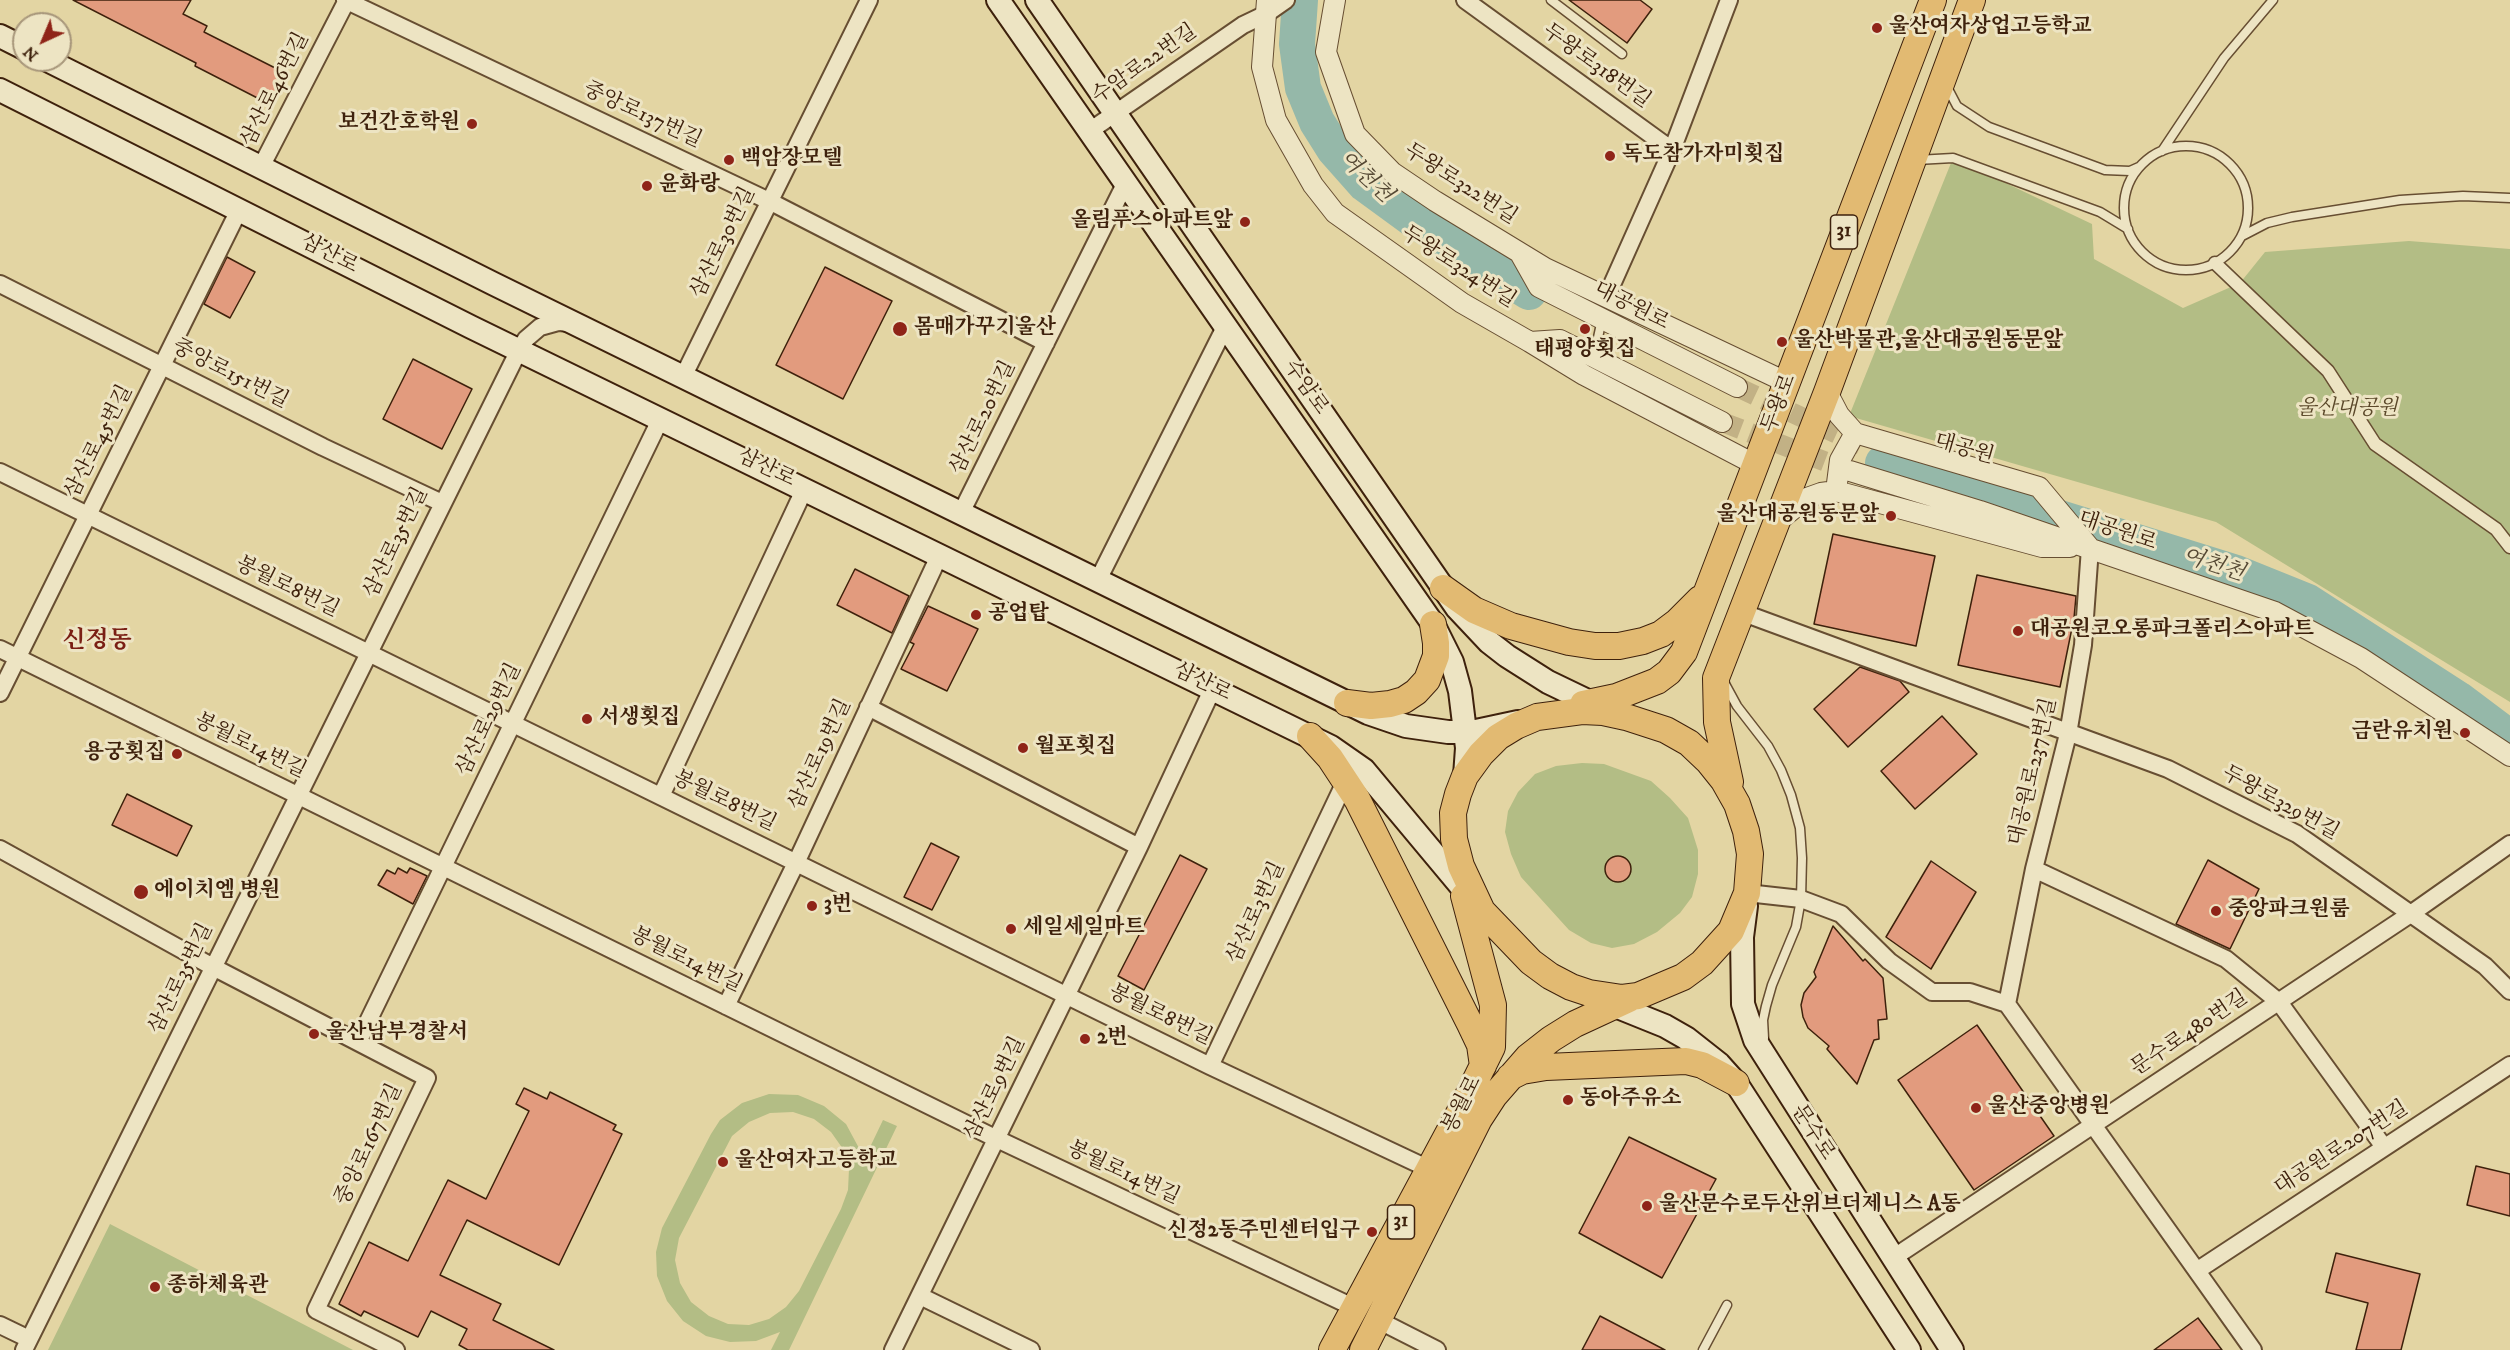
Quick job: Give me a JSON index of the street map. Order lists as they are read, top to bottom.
{
  "streets": {
    "main road": [
      "31",
      "삼산로",
      "수암로",
      "두왕로",
      "봉월로",
      "문수로"
    ],
    "street": [
      "수암로22번길",
      "두왕로318번길",
      "삼산로46번길",
      "중앙로137번길",
      "두왕로322번길",
      "삼산로30번길",
      "두왕로324번길",
      "대공원로",
      "중앙로151번길",
      "삼산로20번길",
      "삼산로45번길",
      "삼산로35번길",
      "봉월로8번길",
      "삼산로29번길",
      "봉월로14번길",
      "삼산로19번길",
      "대공원로237번길",
      "두왕로329번길",
      "삼산로3번길",
      "문수로480번길",
      "삼산로9번길",
      "중앙로167번길",
      "대공원로207번길"
    ]
  },
  "crossings": [
    ["수암로22번길", "두왕로324번길"],
    ["수암로22번길", "수암로"],
    ["삼산로46번길", "중앙로137번길"],
    ["중앙로137번길", "삼산로30번길"],
    ["중앙로137번길", "삼산로20번길"],
    ["두왕로322번길", "대공원로"],
    ["두왕로322번길", "두왕로"],
    ["삼산로", "삼산로45번길"],
    ["삼산로", "삼산로35번길"],
    ["삼산로", "삼산로29번길"],
    ["삼산로", "삼산로19번길"],
    ["삼산로", "삼산로9번길"],
    ["삼산로", "봉월로"],
    ["두왕로324번길", "두왕로"],
    ["대공원로", "대공원로237번길"],
    ["중앙로151번길", "삼산로45번길"],
    ["중앙로151번길", "삼산로35번길"],
    ["수암로", "두왕로"],
    ["수암로", "삼산로20번길"],
    ["삼산로45번길", "봉월로8번길"],
    ["삼산로45번길", "봉월로14번길"],
    ["삼산로35번길", "봉월로8번길"],
    ["삼산로35번길", "봉월로14번길"],
    ["삼산로35번길", "중앙로167번길"],
    ["봉월로8번길", "삼산로29번길"],
    ["봉월로8번길", "삼산로19번길"],
    ["봉월로8번길", "삼산로3번길"],
    ["봉월로8번길", "삼산로9번길"],
    ["봉월로8번길", "봉월로"],
    ["삼산로29번길", "봉월로14번길"],
    ["삼산로29번길", "중앙로167번길"],
    ["봉월로14번길", "삼산로19번길"],
    ["봉월로14번길", "삼산로9번길"],
    ["봉월로14번길", "봉월로"],
    ["대공원로237번길", "두왕로329번길"],
    ["두왕로329번길", "문수로480번길"],
    ["두왕로329번길", "봉월로"],
    ["문수로480번길", "문수로"],
    ["봉월로", "문수로"]
  ],
  "districts": ["신정동"],
  "water": ["여천천"],
  "parks": ["울산대공원"],
  "places": [
    "울산여자상업고등학교",
    "보건간호학원",
    "독도참가자미횟집",
    "백암장모텔",
    "윤화랑",
    "올림푸스아파트앞",
    "몸매가꾸기울산",
    "태평양횟집",
    "울산박물관,울산대공원동문앞",
    "울산대공원동문앞",
    "공업탑",
    "대공원코오롱파크폴리스아파트",
    "서생횟집",
    "금란유치원",
    "월포횟집",
    "용궁횟집",
    "에이치엠 병원",
    "3번",
    "중앙파크원룸",
    "세일세일마트",
    "울산남부경찰서",
    "2번",
    "동아주유소",
    "울산중앙병원",
    "울산여자고등학교",
    "울산문수로두산위브더제니스 A동",
    "신정2동주민센터입구",
    "종하체육관"
  ],
  "north": "bottom left"
}
